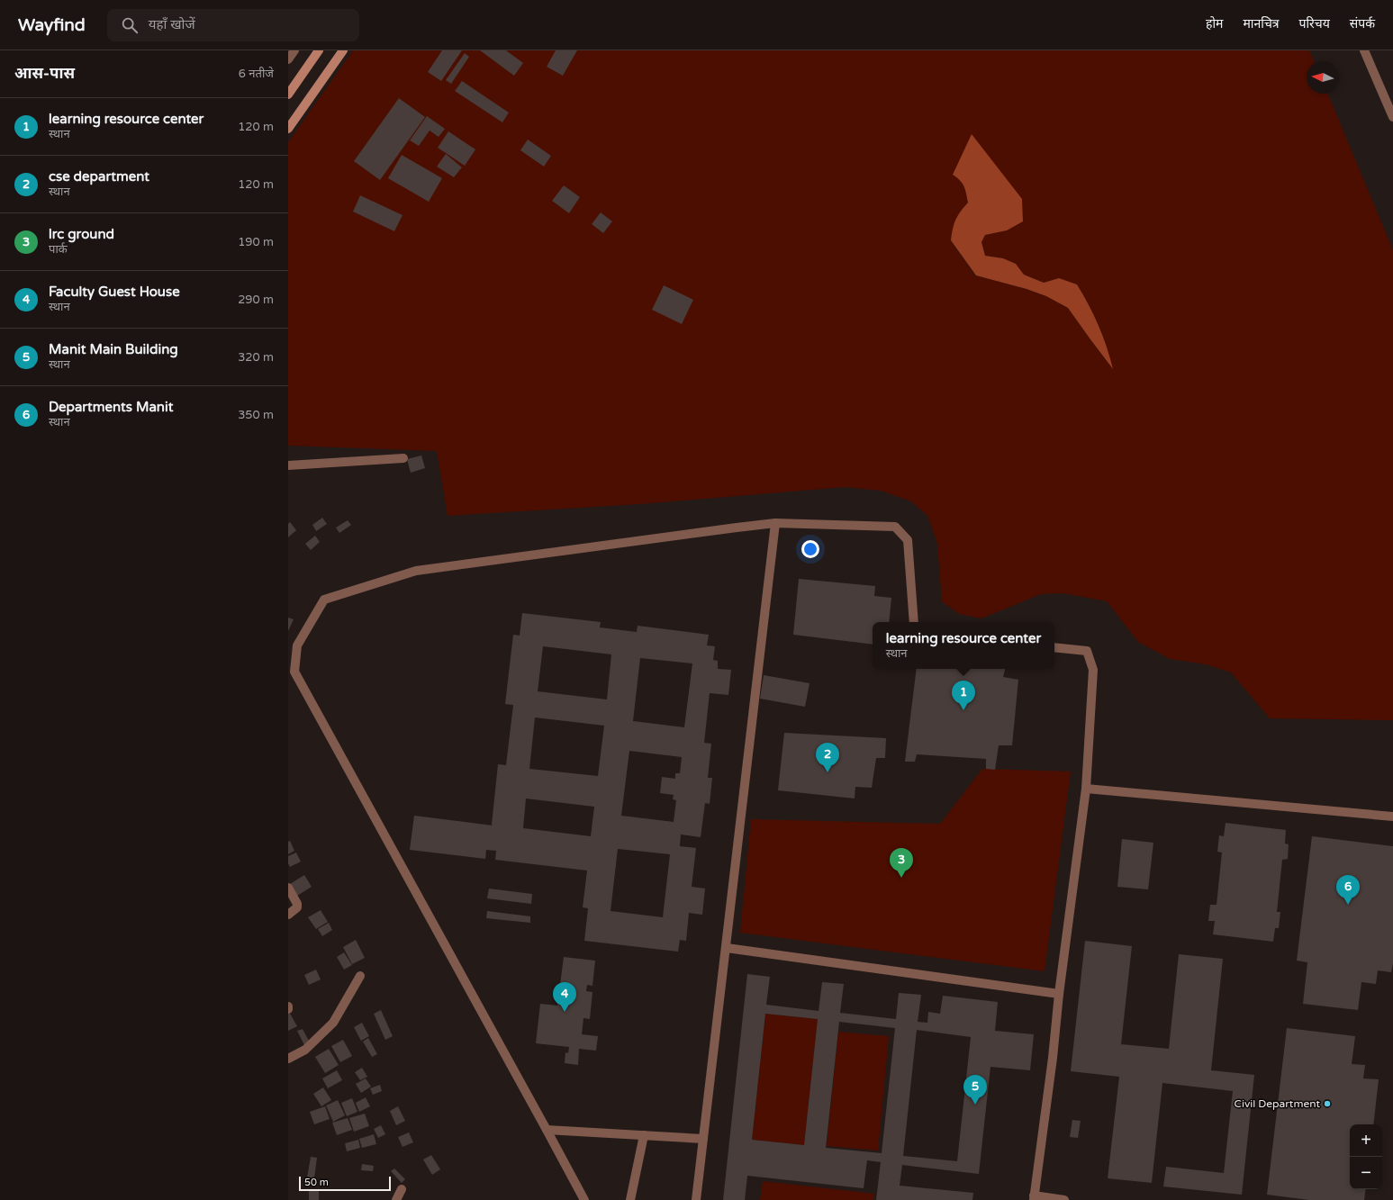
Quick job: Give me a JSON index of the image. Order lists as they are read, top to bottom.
{
  "places": ["Civil Department"],
  "scale_bar": "50 m",
  "north": "left",
  "page": {
    "header": "Wayfind",
    "search": "यहाँ खोजें",
    "nav": [
      "होम",
      "मानचित्र",
      "परिचय",
      "संपर्क"
    ],
    "heading": ["आस-पास", "6 नतीजे"],
    "list": [
      {
        "mark": "1",
        "name": "learning resource center",
        "note": "स्थान",
        "value": "120 m"
      },
      {
        "mark": "2",
        "name": "cse department",
        "note": "स्थान",
        "value": "120 m"
      },
      {
        "mark": "3",
        "name": "lrc ground",
        "note": "पार्क",
        "value": "190 m"
      },
      {
        "mark": "4",
        "name": "Faculty Guest House",
        "note": "स्थान",
        "value": "290 m"
      },
      {
        "mark": "5",
        "name": "Manit Main Building",
        "note": "स्थान",
        "value": "320 m"
      },
      {
        "mark": "6",
        "name": "Departments Manit",
        "note": "स्थान",
        "value": "350 m"
      }
    ],
    "popup": ["learning resource center", "स्थान"],
    "pins": [
      "1",
      "2",
      "3",
      "6",
      "4",
      "5"
    ],
    "map_buttons": ["+", "−"],
    "scale": "50 m"
  }
}
